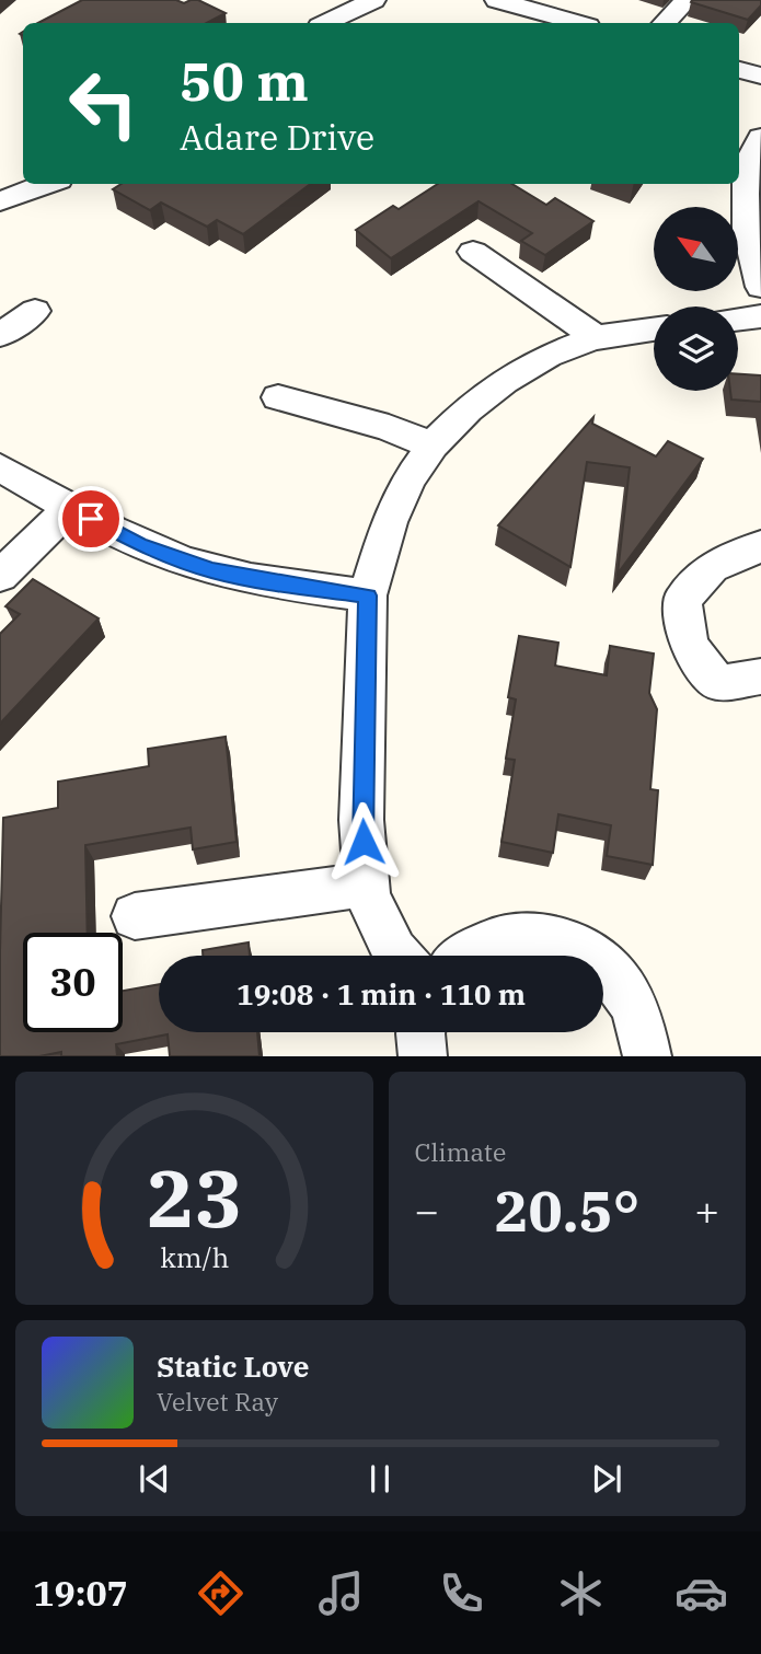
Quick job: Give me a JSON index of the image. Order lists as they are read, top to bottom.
{
  "north": "top left",
  "page": {
    "turn": ["50 m", "Adare Drive"],
    "limit": "30",
    "trip": "19:08 · 1 min · 110 m",
    "tile": "Climate",
    "heat": ["−", "20.5°", "+"],
    "song": ["Static Love", "Velvet Ray"],
    "tabs": "19:07",
    "gauge": ["23", "km/h"]
  }
}
